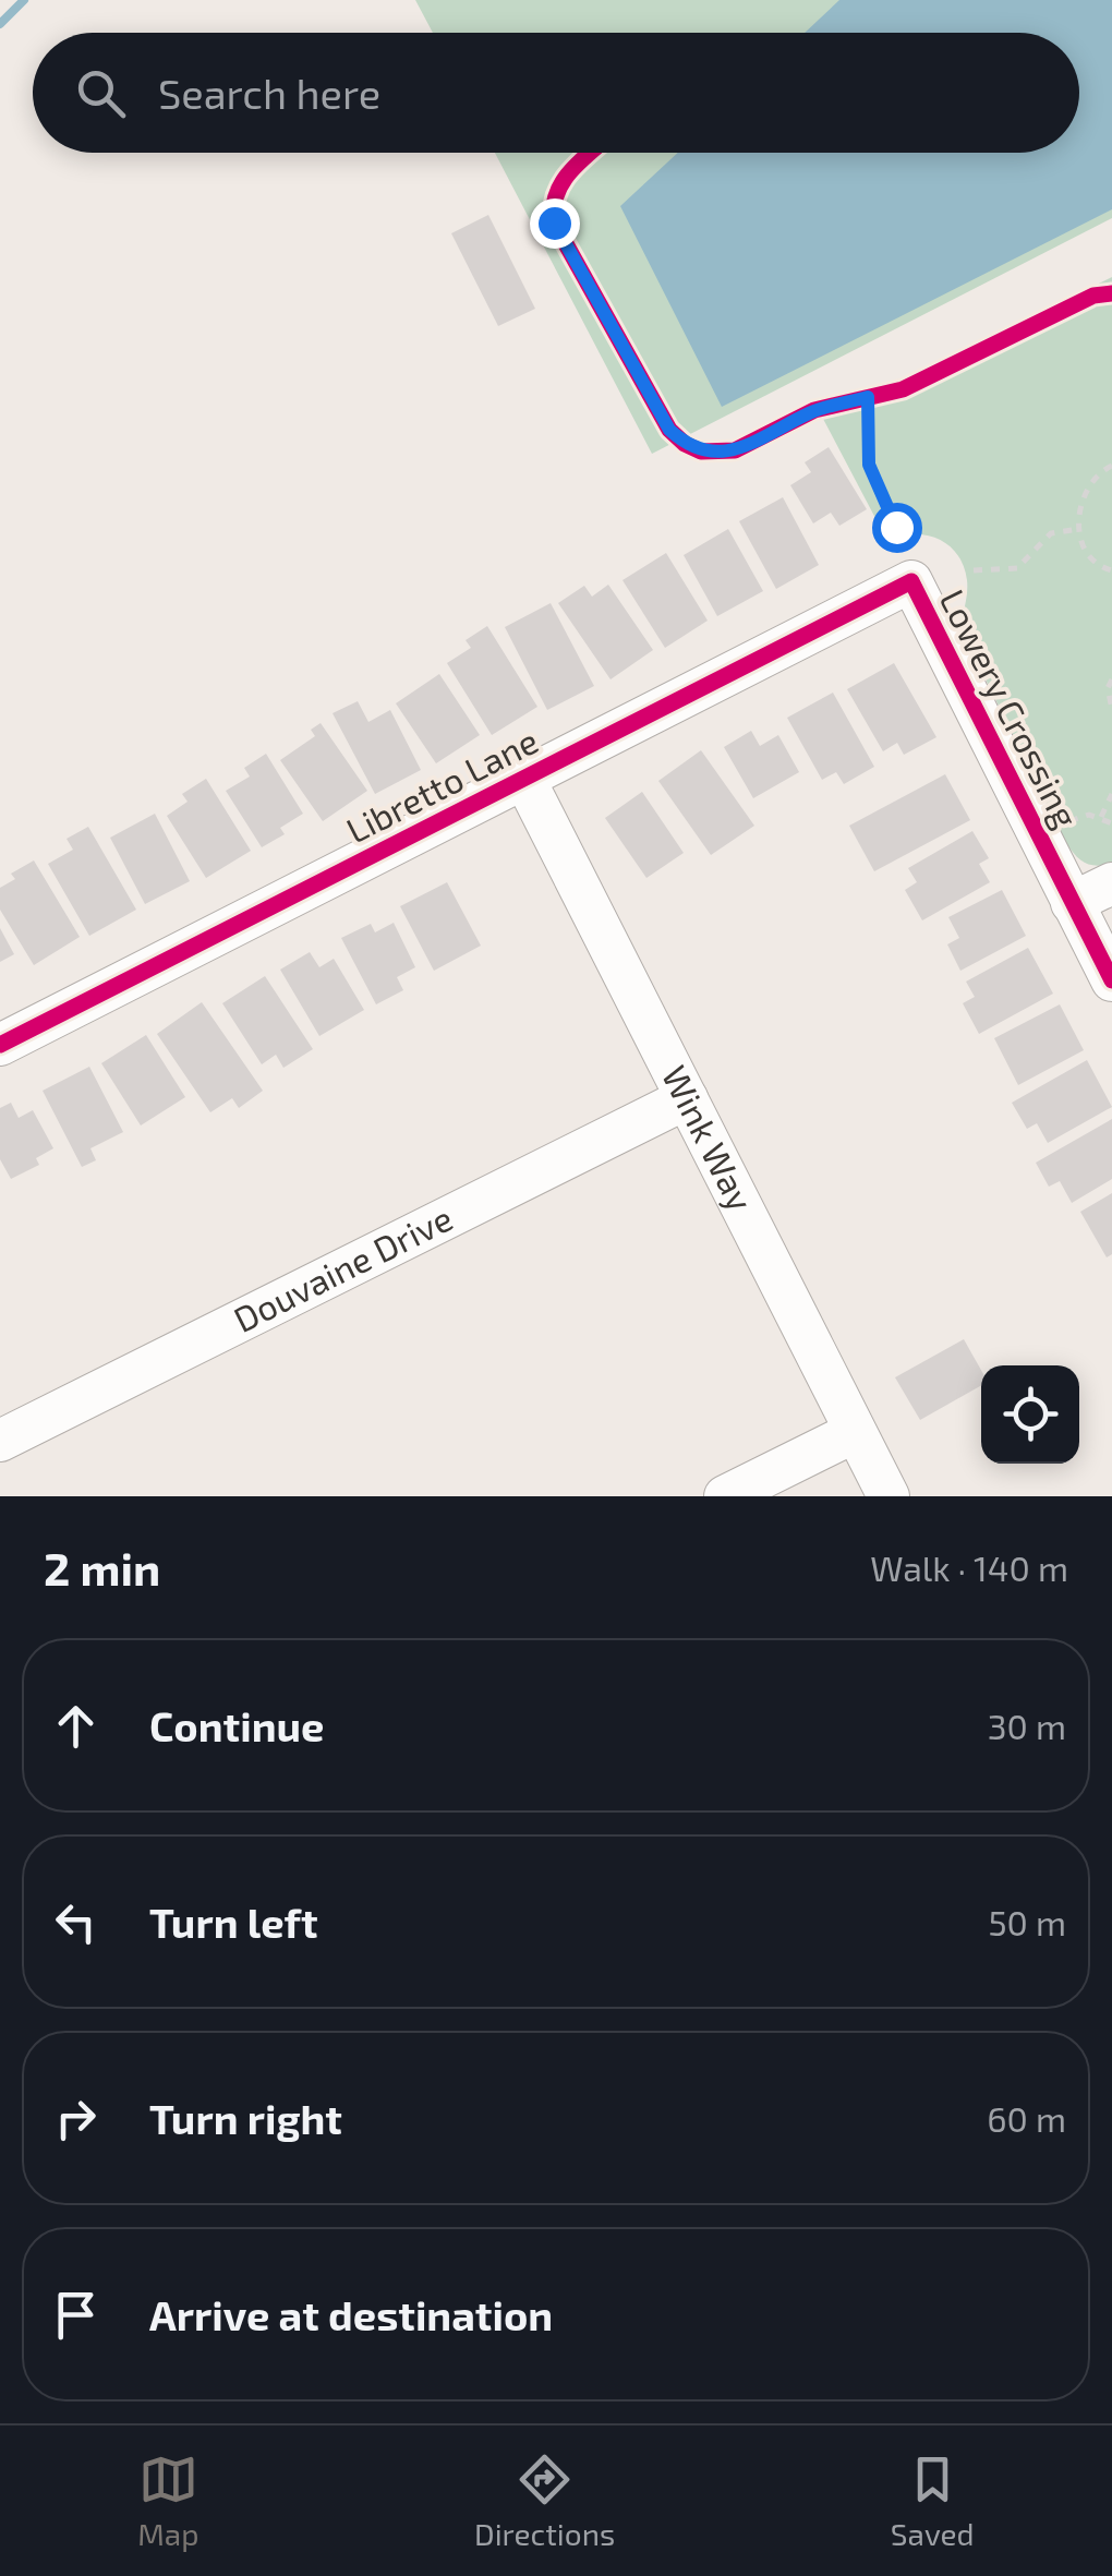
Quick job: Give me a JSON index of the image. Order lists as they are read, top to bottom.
{
  "streets": {
    "street": [
      "Lowery Crossing",
      "Libretto Lane",
      "Wink Way",
      "Douvaine Drive"
    ]
  },
  "crossings": [
    ["Lowery Crossing", "Libretto Lane"],
    ["Libretto Lane", "Wink Way"],
    ["Wink Way", "Douvaine Drive"]
  ],
  "page": {
    "search": "Search here",
    "heading": ["2 min", "Walk · 140 m"],
    "list": [
      ["Continue", "30 m"],
      ["Turn left", "50 m"],
      ["Turn right", "60 m"],
      "Arrive at destination"
    ],
    "nav": ["Map", "Directions", "Saved"]
  }
}
